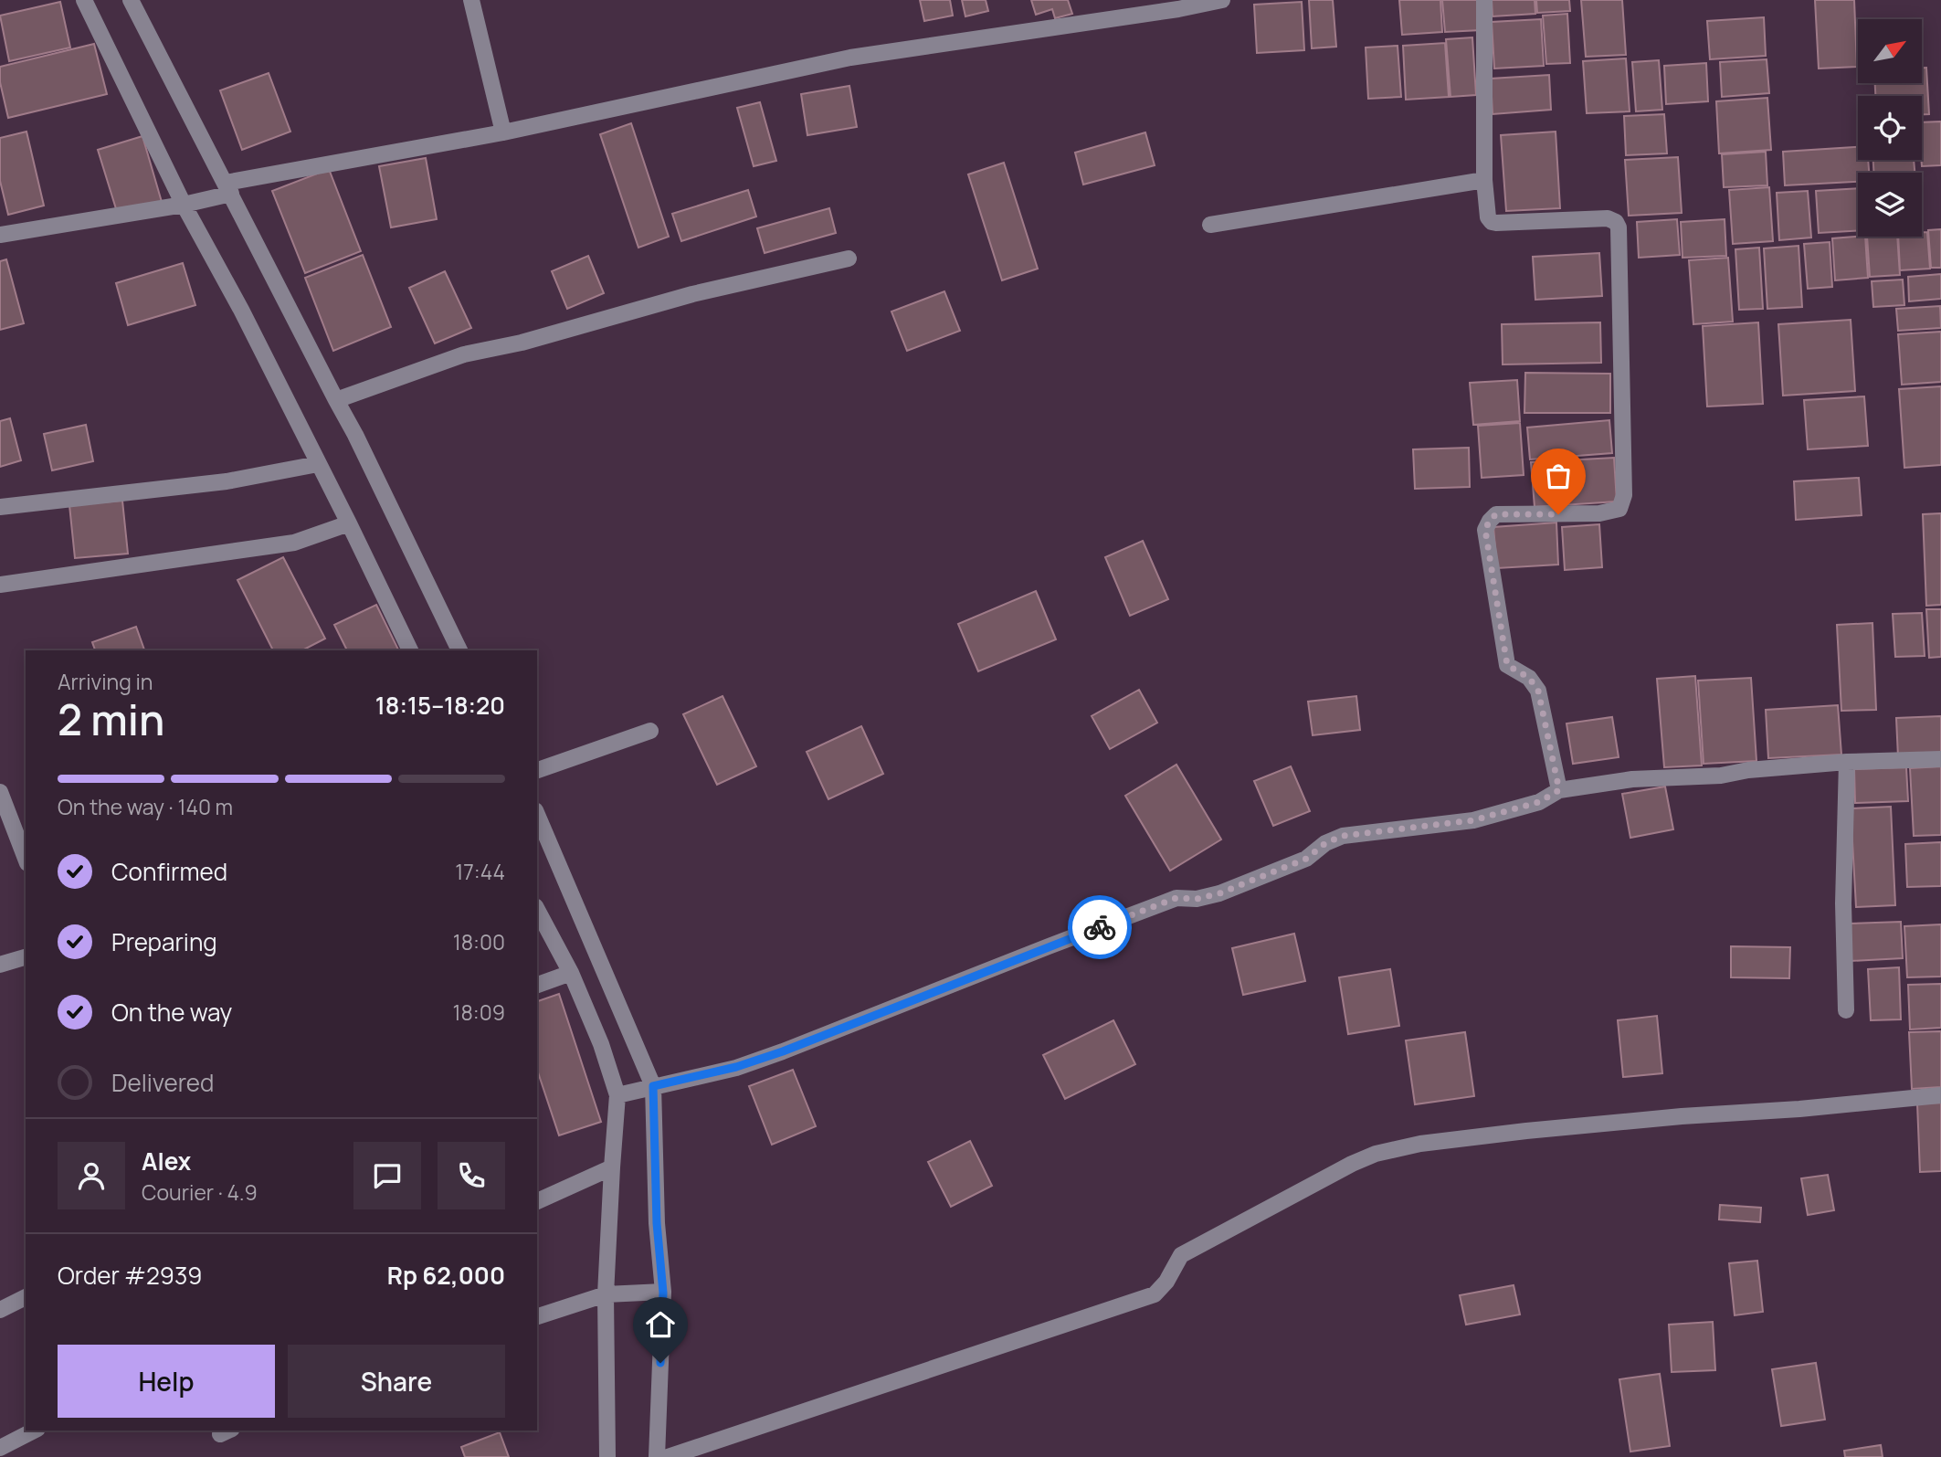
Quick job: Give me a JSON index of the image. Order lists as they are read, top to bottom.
{
  "north": "top right",
  "page": {
    "heading": ["2 min", "Arriving in", "18:15–18:20"],
    "panel": [
      "Alex",
      "Courier · 4.9",
      "Order #2939",
      "Rp 62,000"
    ],
    "bar": "On the way · 140 m",
    "list": [
      ["Confirmed", "17:44"],
      ["Preparing", "18:00"],
      ["On the way", "18:09"],
      "Delivered"
    ],
    "buttons": ["Help", "Share"]
  }
}
